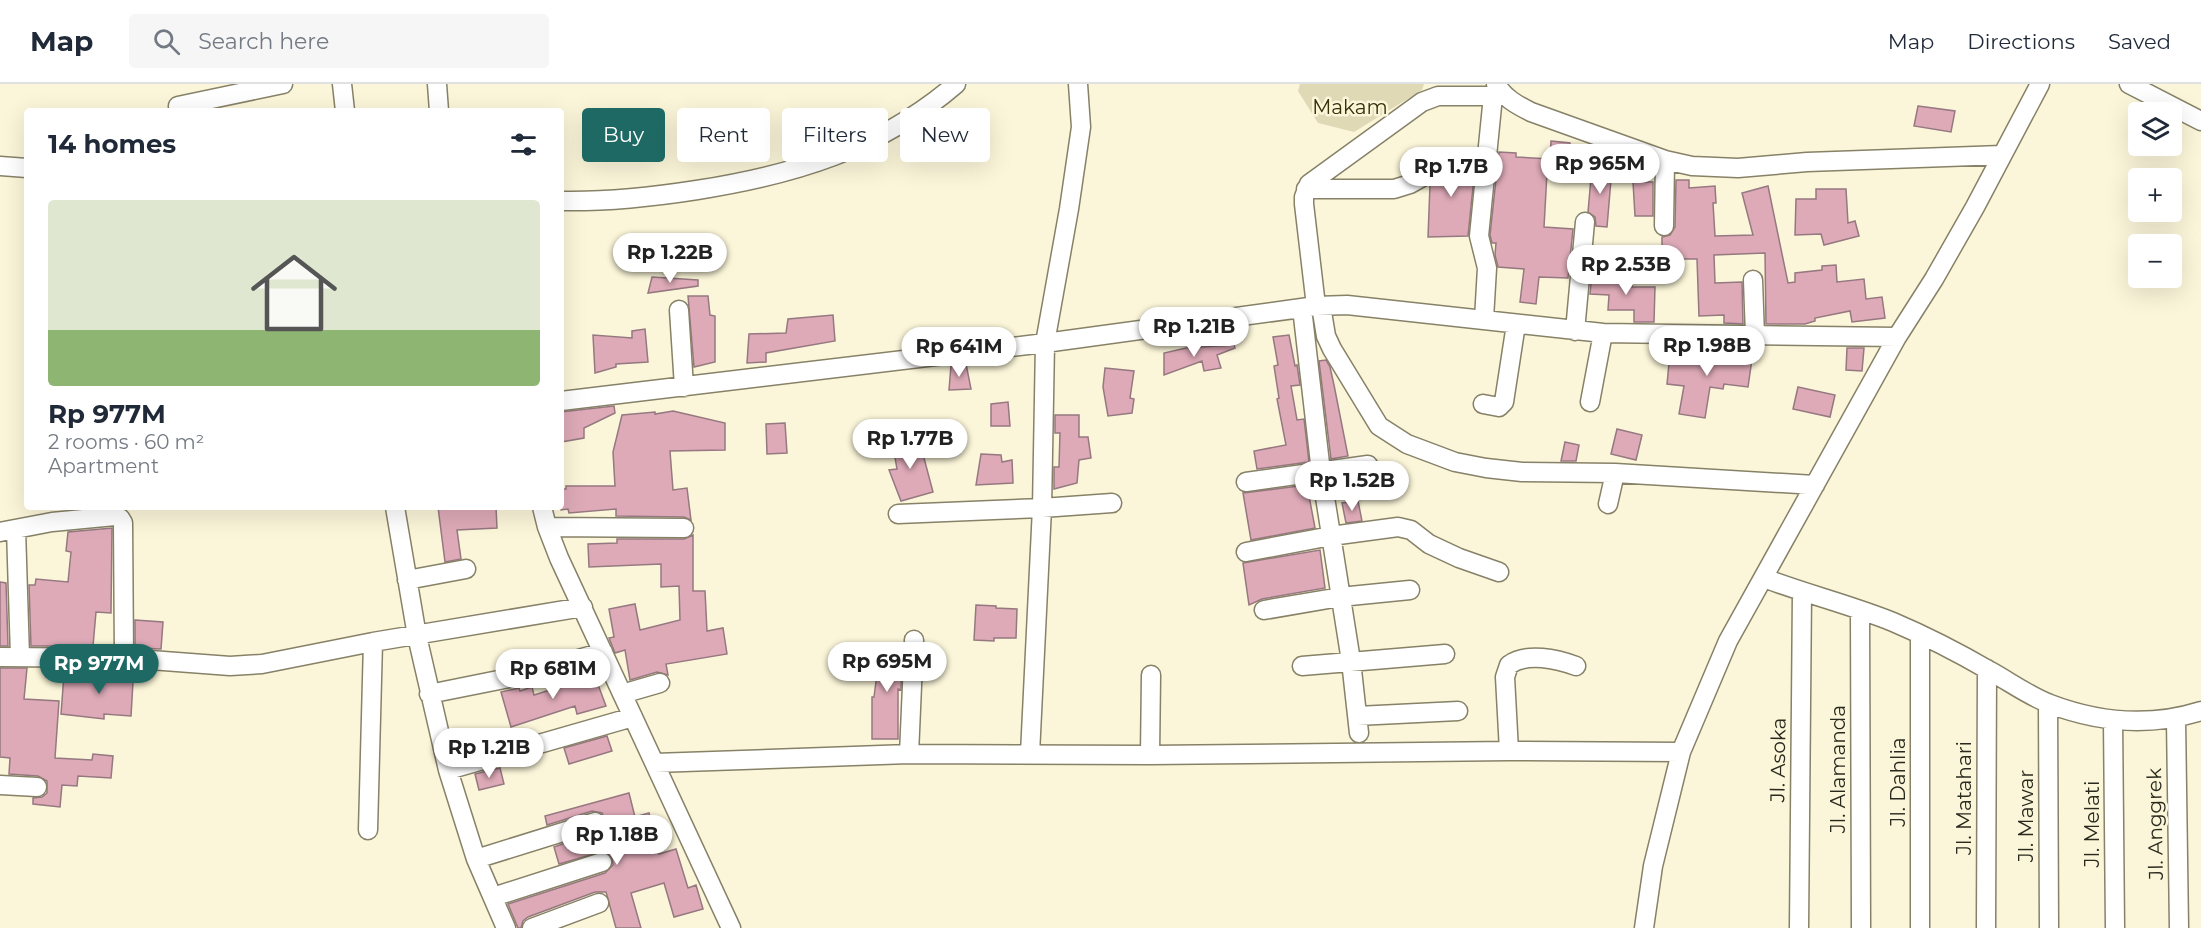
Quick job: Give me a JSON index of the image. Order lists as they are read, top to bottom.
{
  "streets": {
    "street": [
      "Jl. Asoka",
      "Jl. Alamanda",
      "Jl. Dahlia",
      "Jl. Matahari",
      "Jl. Mawar",
      "Jl. Melati",
      "Jl. Anggrek"
    ]
  },
  "parks": ["Makam"],
  "page": {
    "header": "Map",
    "search": "Search here",
    "nav": ["Map", "Directions", "Saved"],
    "map_buttons": ["+", "−"],
    "chip": [
      "Buy",
      "Rent",
      "Filters",
      "New"
    ],
    "heading": "14 homes",
    "price": [
      "Rp 965M",
      "Rp 1.7B",
      "Rp 1.22B",
      "Rp 2.53B",
      "Rp 1.21B",
      "Rp 1.98B",
      "Rp 641M",
      "Rp 1.77B",
      "Rp 1.52B",
      "Rp 695M",
      "Rp 977M",
      "Rp 681M",
      "Rp 1.21B",
      "Rp 1.18B"
    ],
    "list": [
      {
        "name": "Rp 977M",
        "note": "2 rooms · 60 m² · Apartment"
      }
    ]
  }
}
